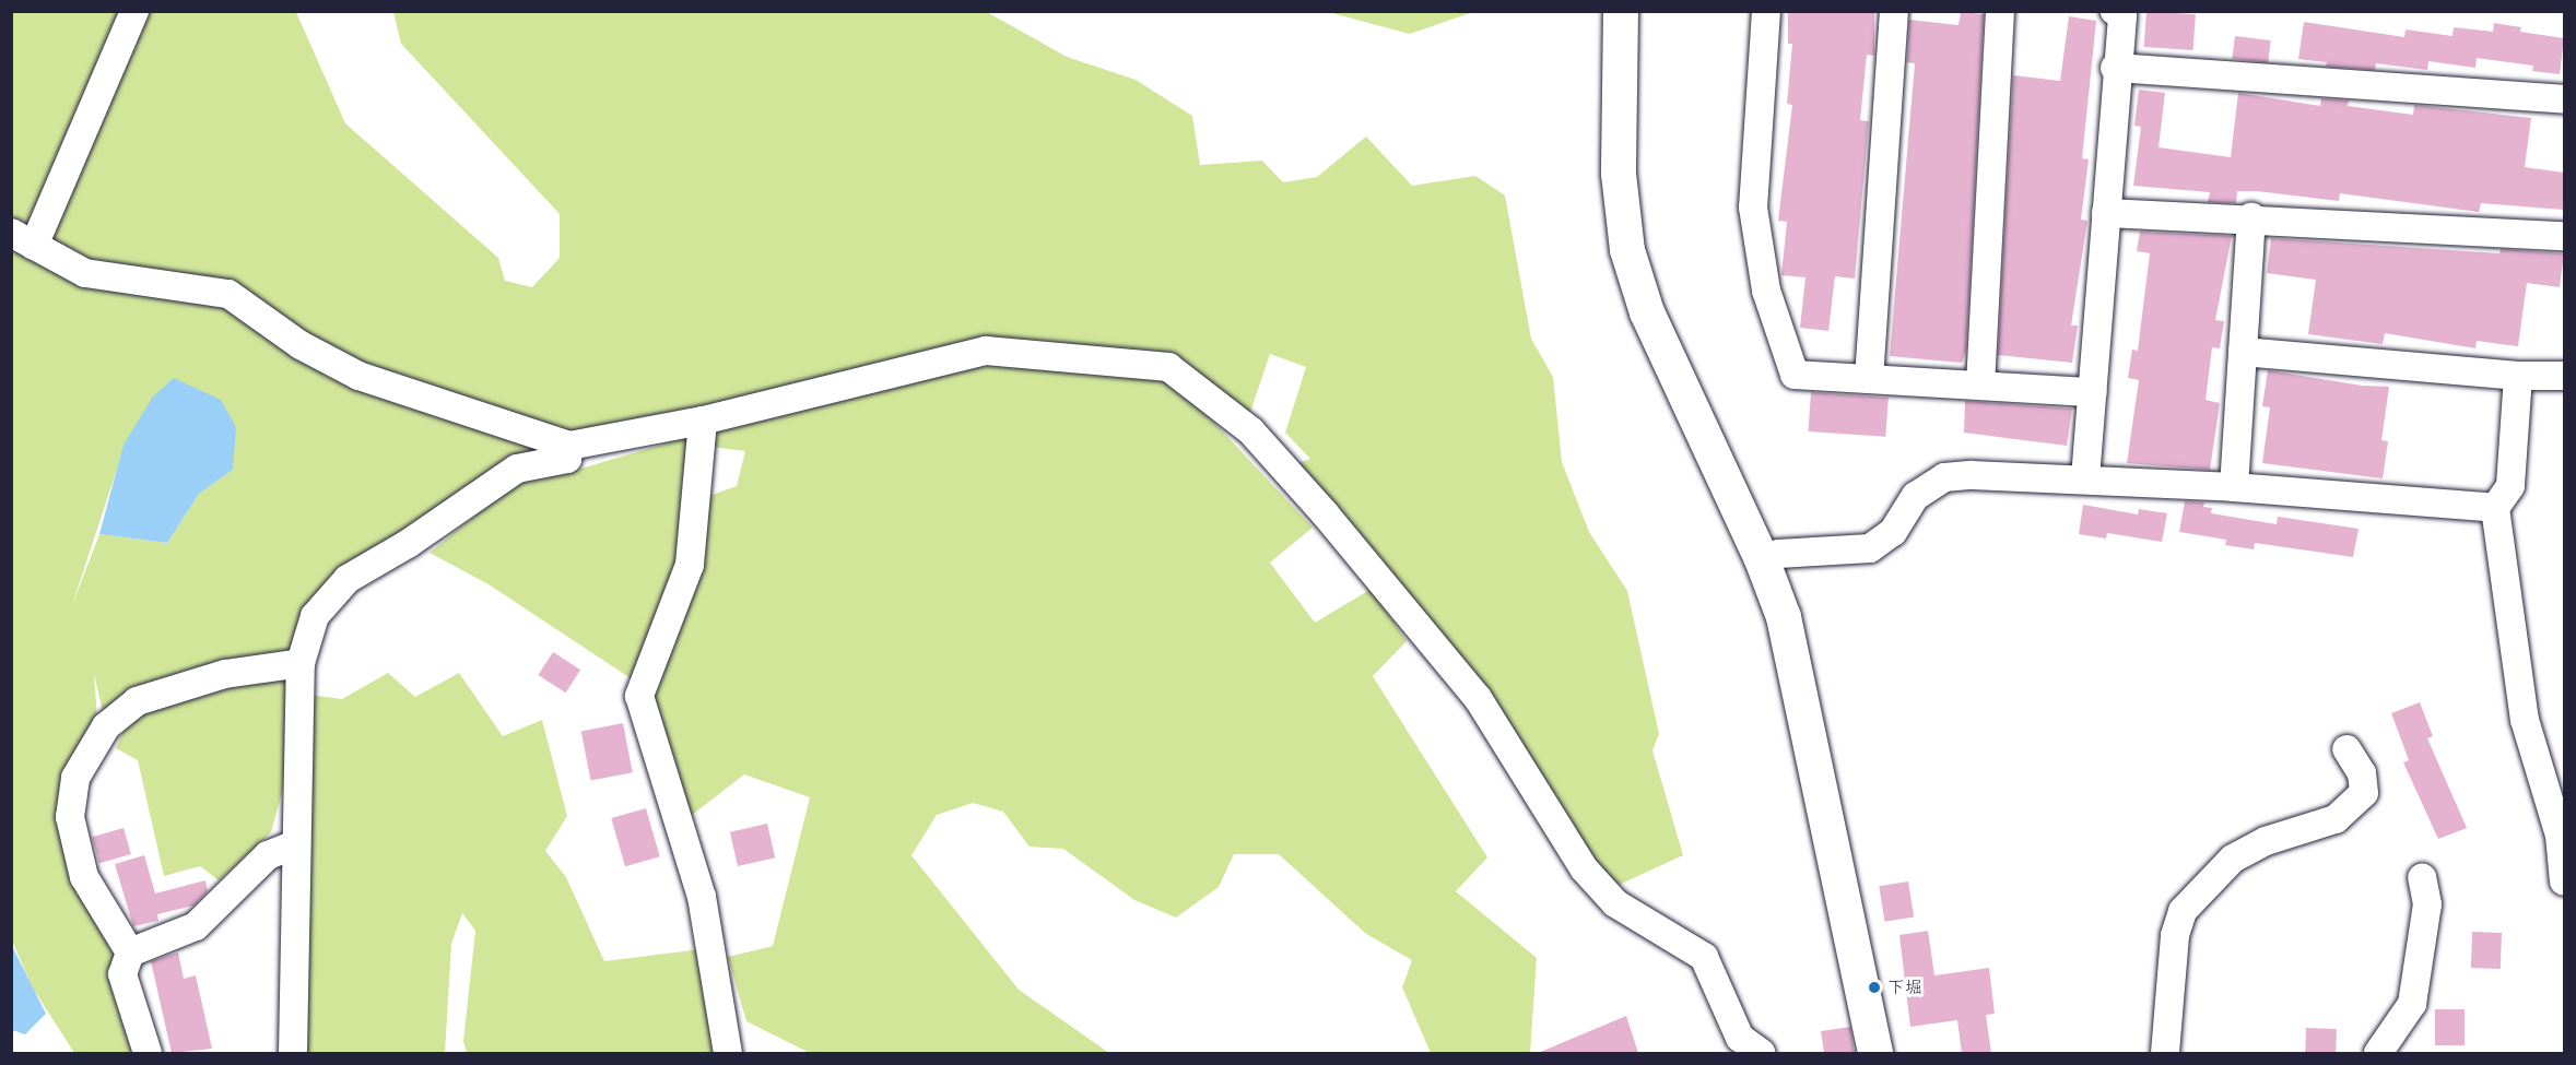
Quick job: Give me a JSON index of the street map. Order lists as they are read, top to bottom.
{
  "places": ["下堀"]
}
